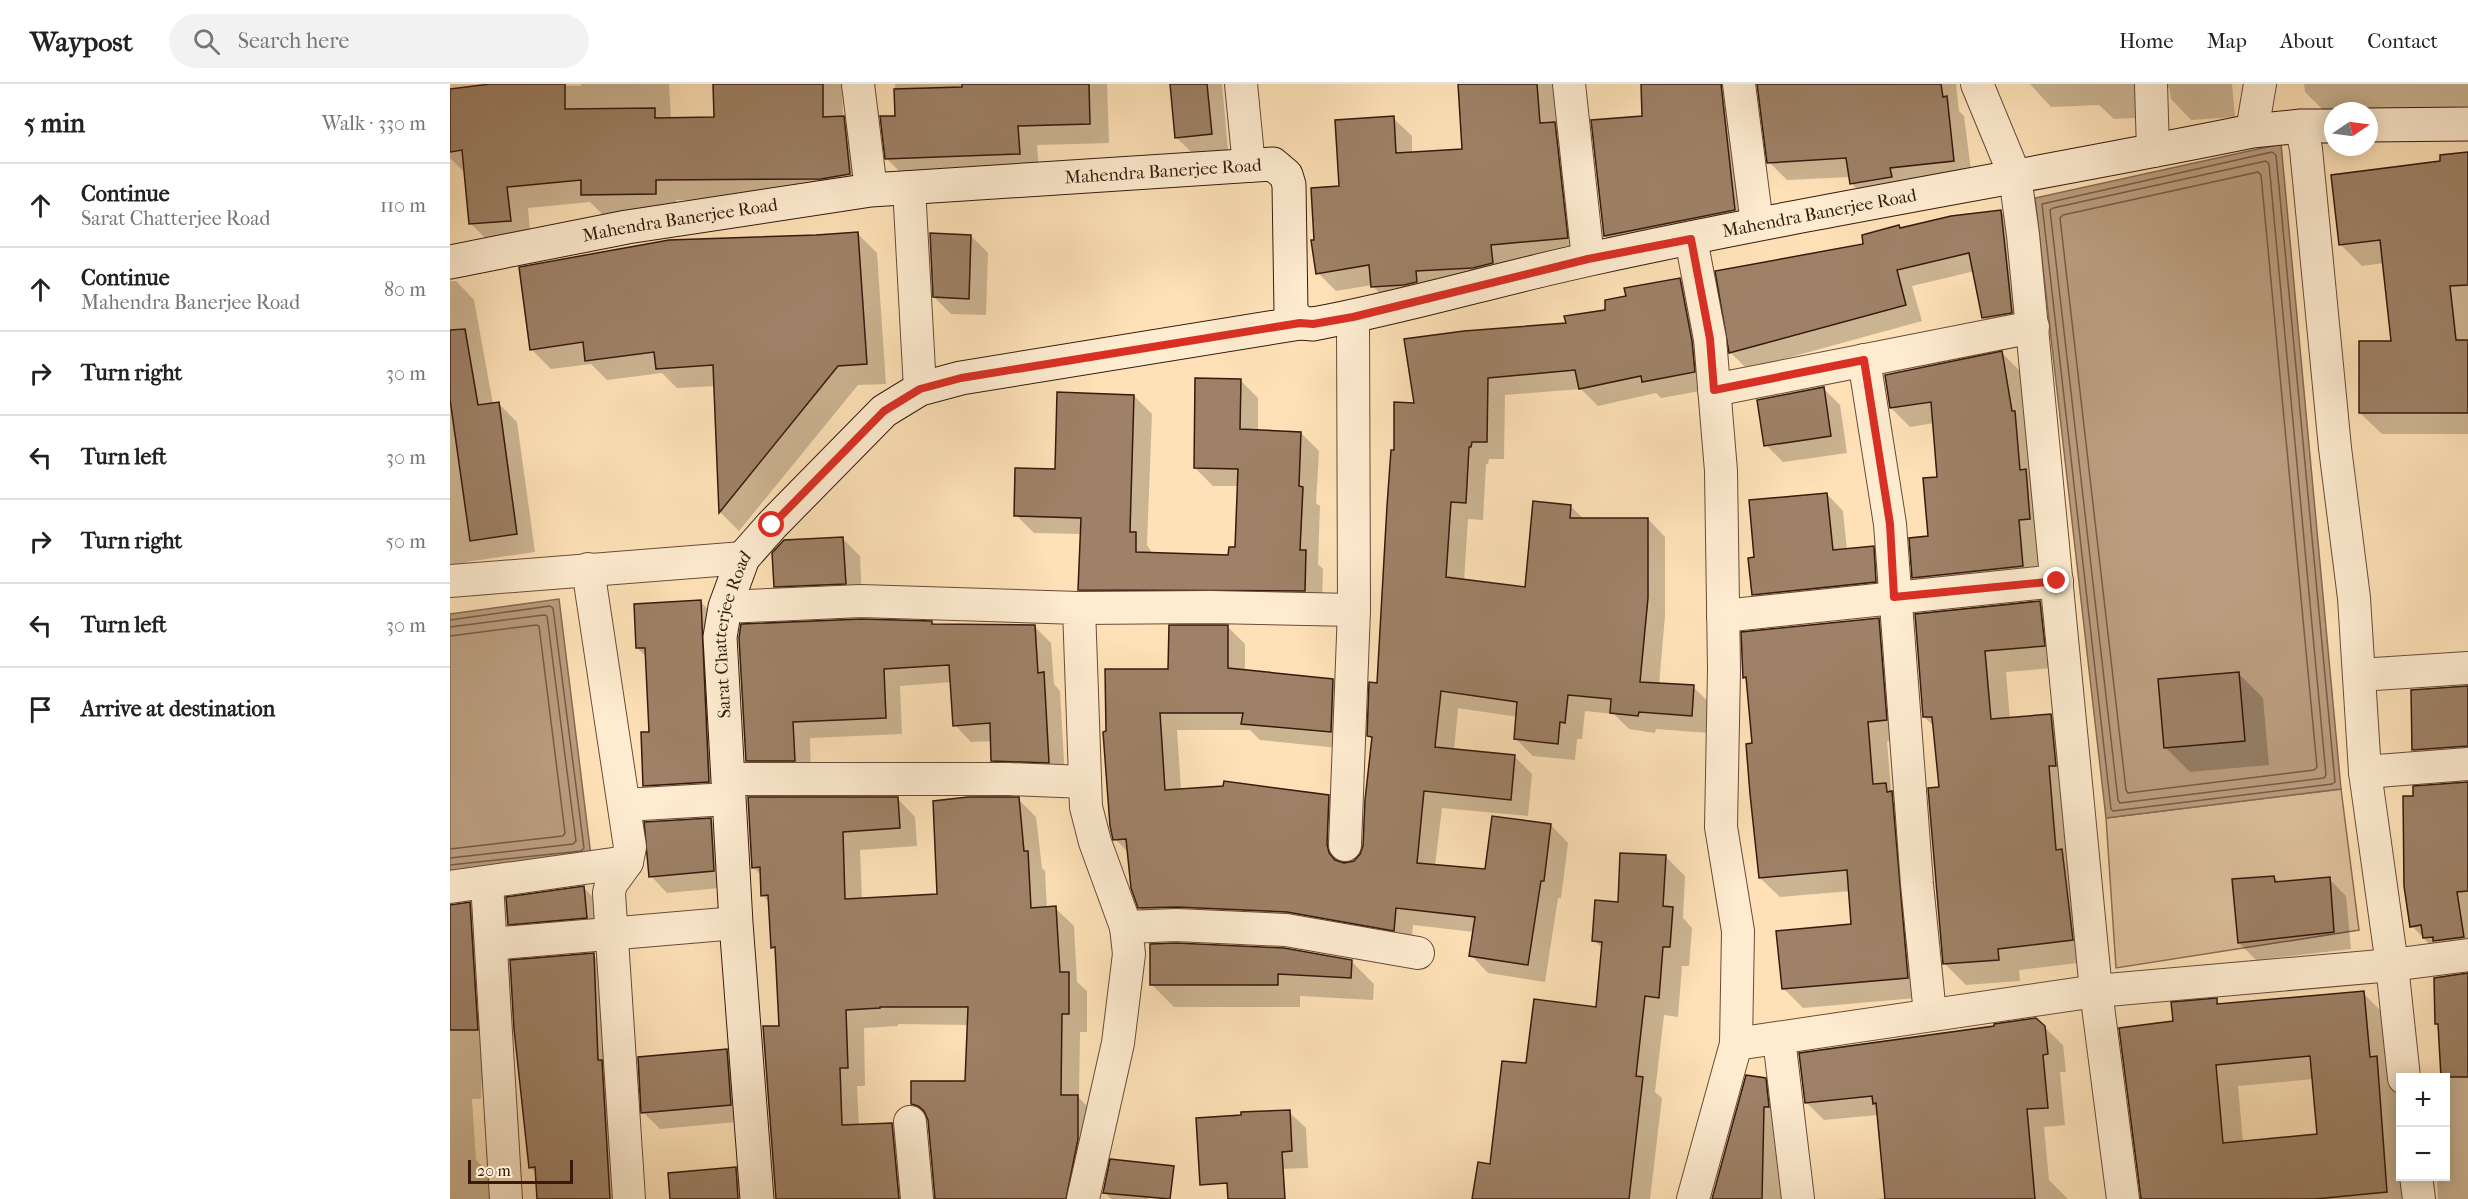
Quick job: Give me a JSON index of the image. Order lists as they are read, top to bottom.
{
  "streets": {
    "street": ["Mahendra Banerjee Road", "Sarat Chatterjee Road"]
  },
  "crossings": [
    ["Mahendra Banerjee Road", "Sarat Chatterjee Road"]
  ],
  "scale_bar": "20 m",
  "north": "right",
  "page": {
    "header": "Waypost",
    "search": "Search here",
    "nav": [
      "Home",
      "Map",
      "About",
      "Contact"
    ],
    "heading": ["5 min", "Walk · 330 m"],
    "list": [
      ["Continue", "Sarat Chatterjee Road", "110 m"],
      ["Continue", "Mahendra Banerjee Road", "80 m"],
      ["Turn right", "30 m"],
      ["Turn left", "30 m"],
      ["Turn right", "50 m"],
      ["Turn left", "30 m"],
      "Arrive at destination"
    ],
    "map_buttons": ["+", "−"],
    "scale": "20 m"
  }
}
